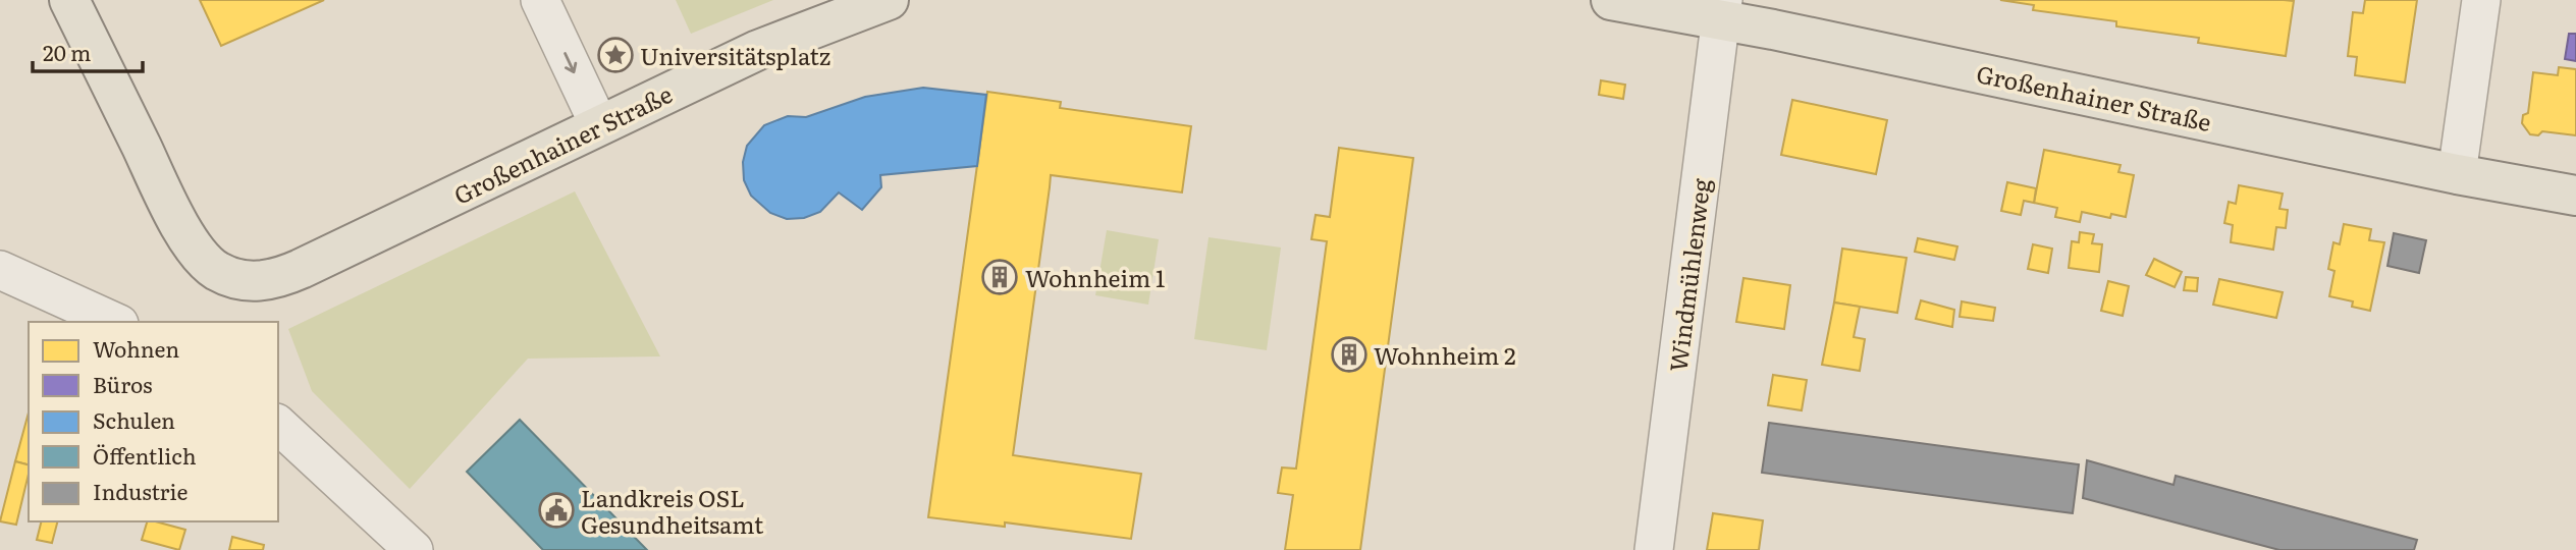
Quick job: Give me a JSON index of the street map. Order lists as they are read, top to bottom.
{
  "streets": {
    "main road": ["Großenhainer Straße"],
    "street": ["Windmühlenweg"]
  },
  "crossings": [
    ["Großenhainer Straße", "Windmühlenweg"]
  ],
  "places": {
    "place": ["Universitätsplatz"],
    "building": ["Wohnheim 1", "Wohnheim 2"],
    "public building": ["Landkreis OSL Gesundheitsamt"]
  },
  "legend": [
    "Wohnen",
    "Büros",
    "Schulen",
    "Öffentlich",
    "Industrie"
  ],
  "scale_bar": "20 m"
}
